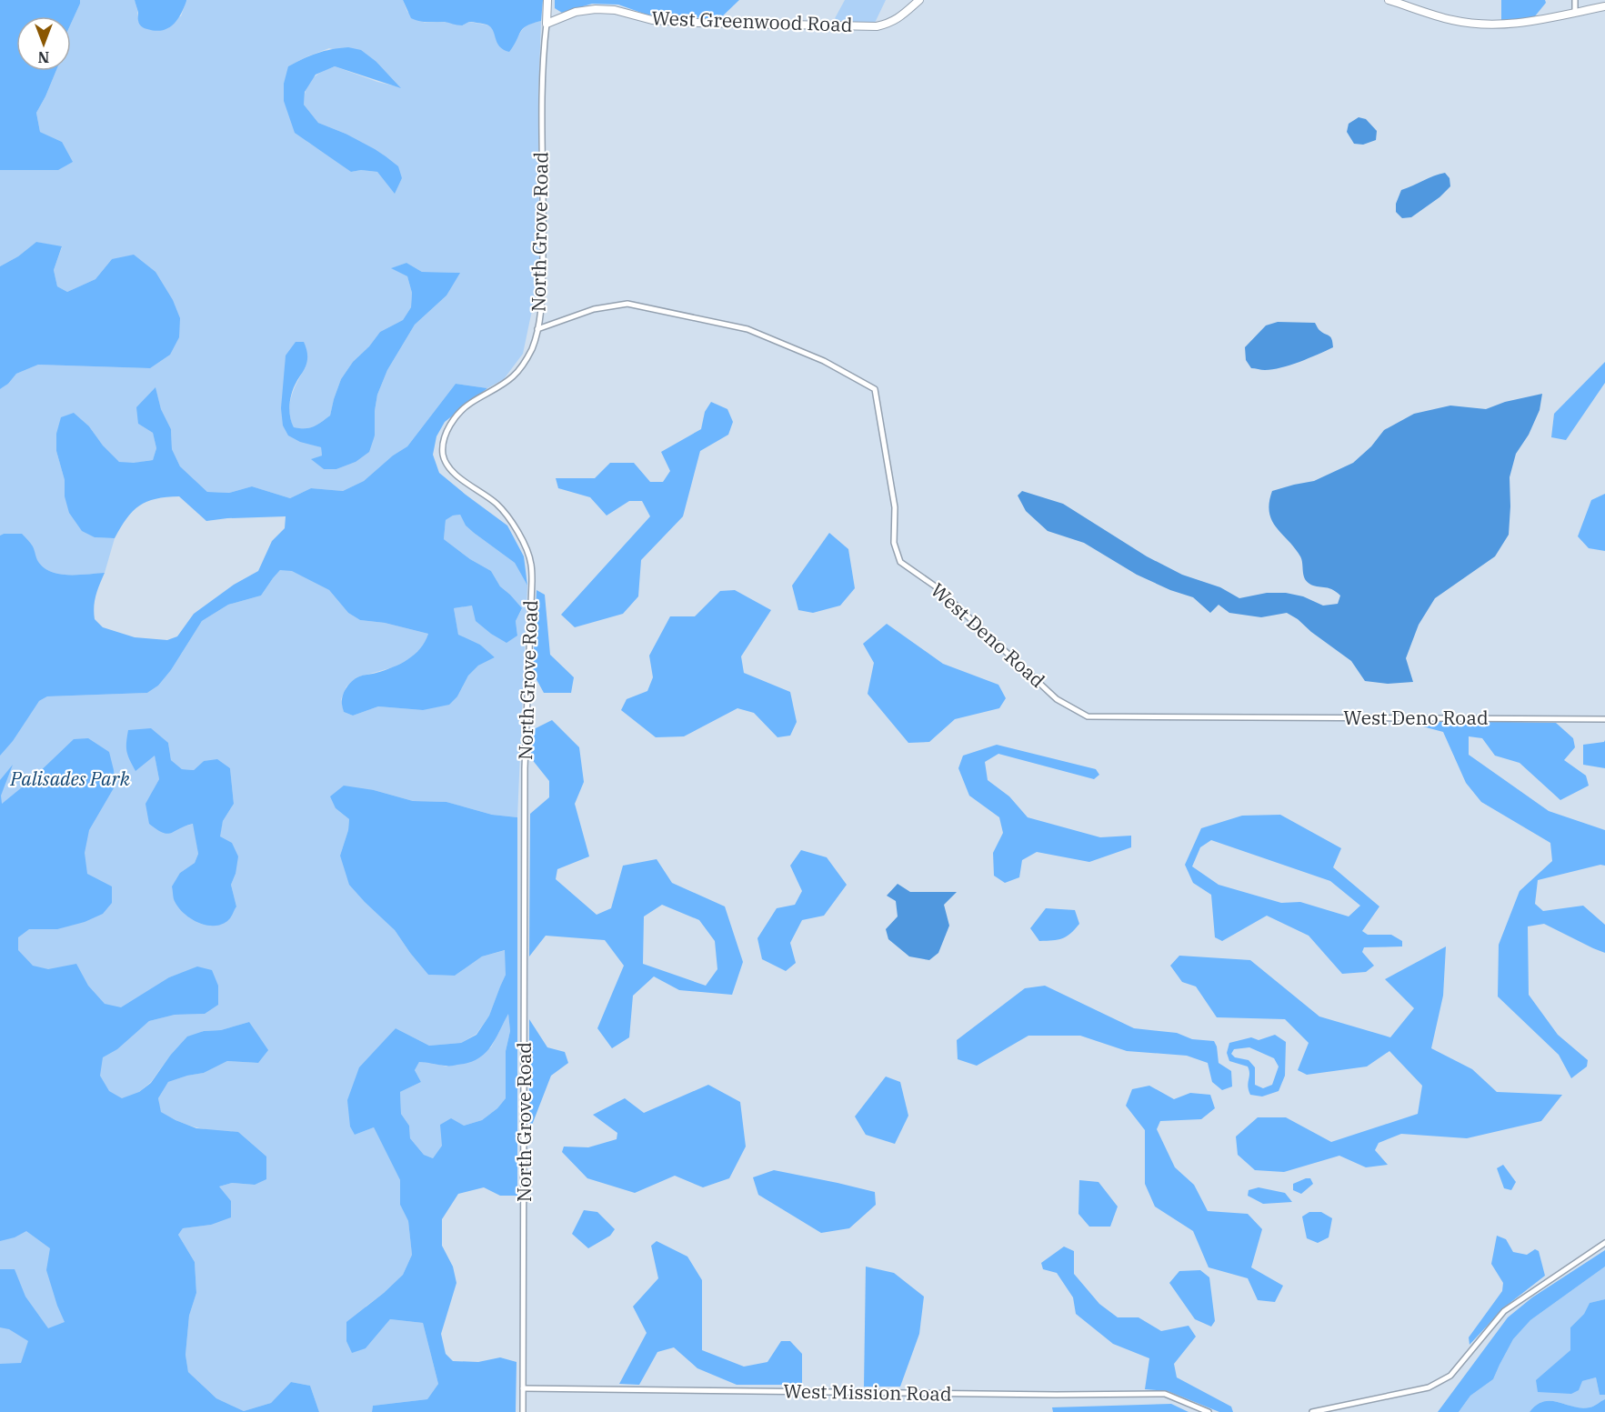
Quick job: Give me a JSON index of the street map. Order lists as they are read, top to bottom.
{
  "streets": {
    "street": [
      "West Greenwood Road",
      "North Grove Road",
      "West Deno Road",
      "West Mission Road"
    ]
  },
  "crossings": [
    ["West Greenwood Road", "North Grove Road"],
    ["North Grove Road", "West Deno Road"],
    ["North Grove Road", "West Mission Road"]
  ],
  "parks": ["Palisades Park"],
  "north": "bottom"
}
